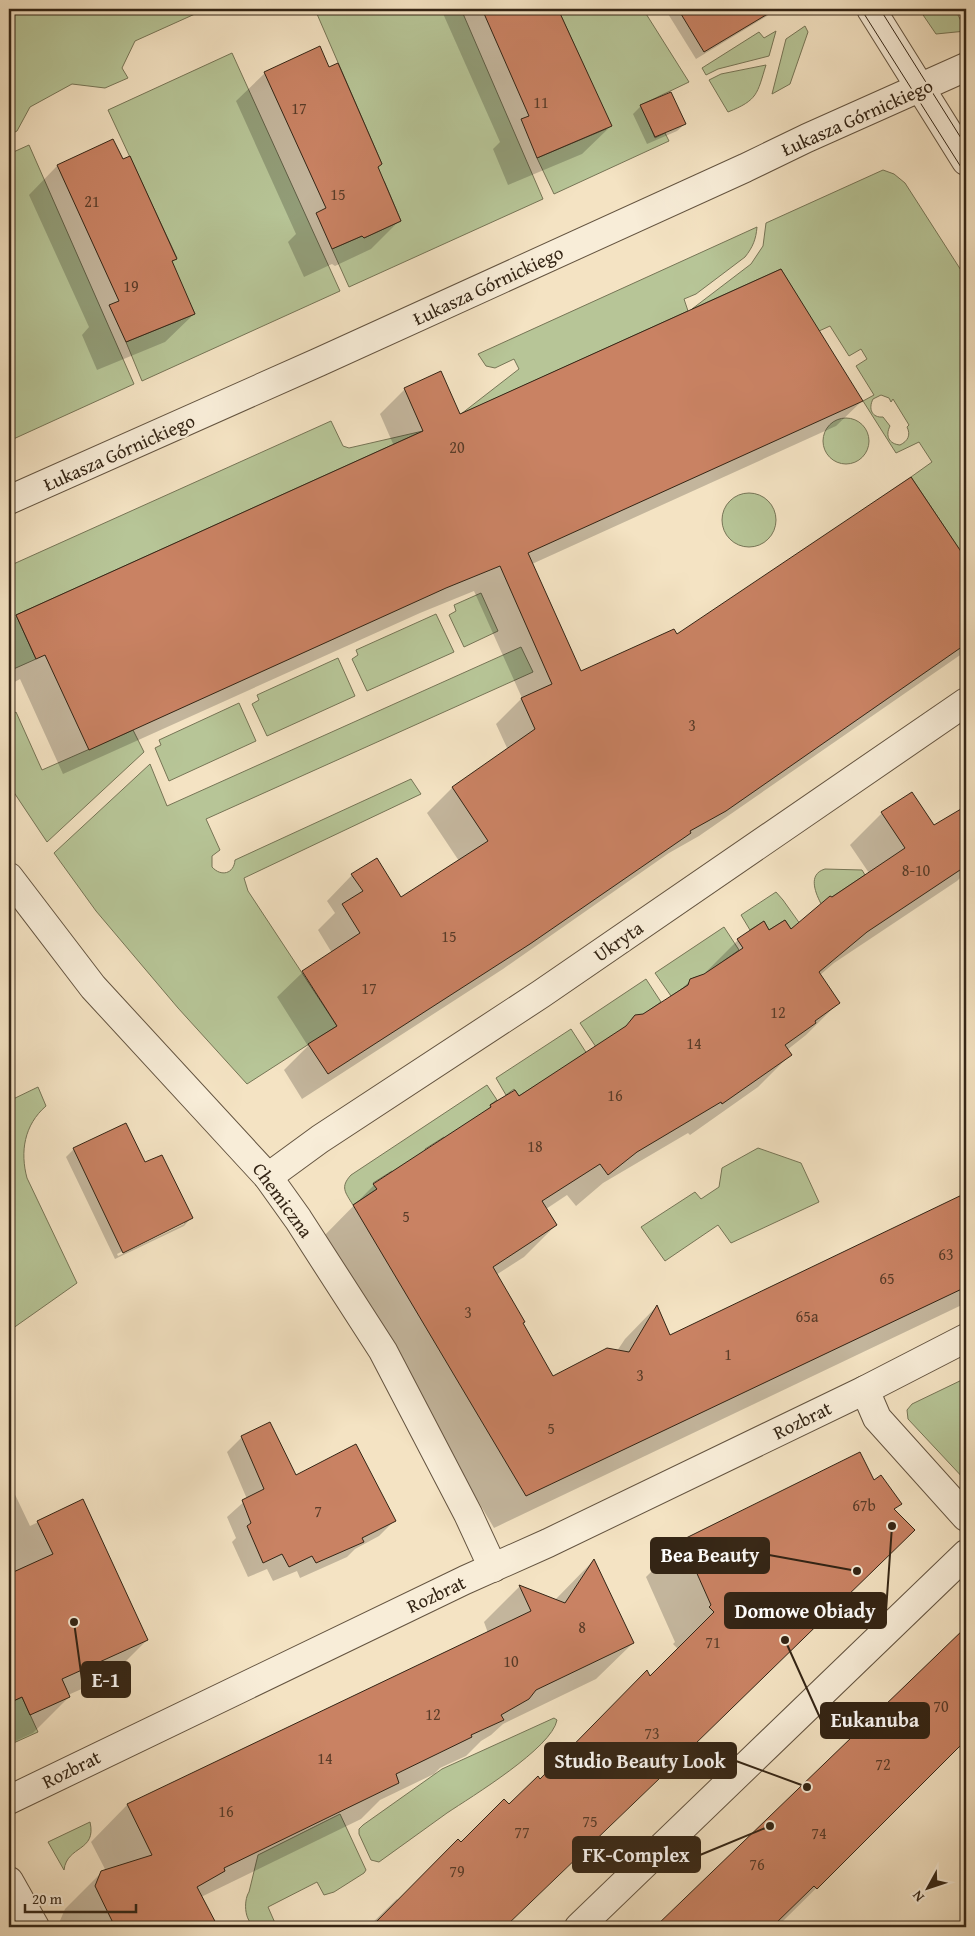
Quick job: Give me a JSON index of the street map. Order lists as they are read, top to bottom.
{
  "streets": {
    "street": [
      "Łukasza Górnickiego",
      "Ukryta",
      "Chemiczna",
      "Rozbrat"
    ]
  },
  "crossings": [
    ["Ukryta", "Chemiczna"],
    ["Chemiczna", "Rozbrat"]
  ],
  "places": [
    "Domowe Obiady",
    "Bea Beauty",
    "E-1",
    "Eukanuba",
    "Studio Beauty Look",
    "FK-Complex"
  ],
  "house_numbers": [
    "11",
    "17",
    "15",
    "21",
    "19",
    "20",
    "3",
    "8-10",
    "15",
    "17",
    "12",
    "14",
    "16",
    "18",
    "5",
    "63",
    "65",
    "3",
    "65a",
    "1",
    "3",
    "5",
    "67b",
    "7",
    "8",
    "71",
    "10",
    "70",
    "12",
    "73",
    "14",
    "72",
    "16",
    "75",
    "77",
    "74",
    "76",
    "79"
  ],
  "scale_bar": "20 m",
  "north": "bottom left"
}
